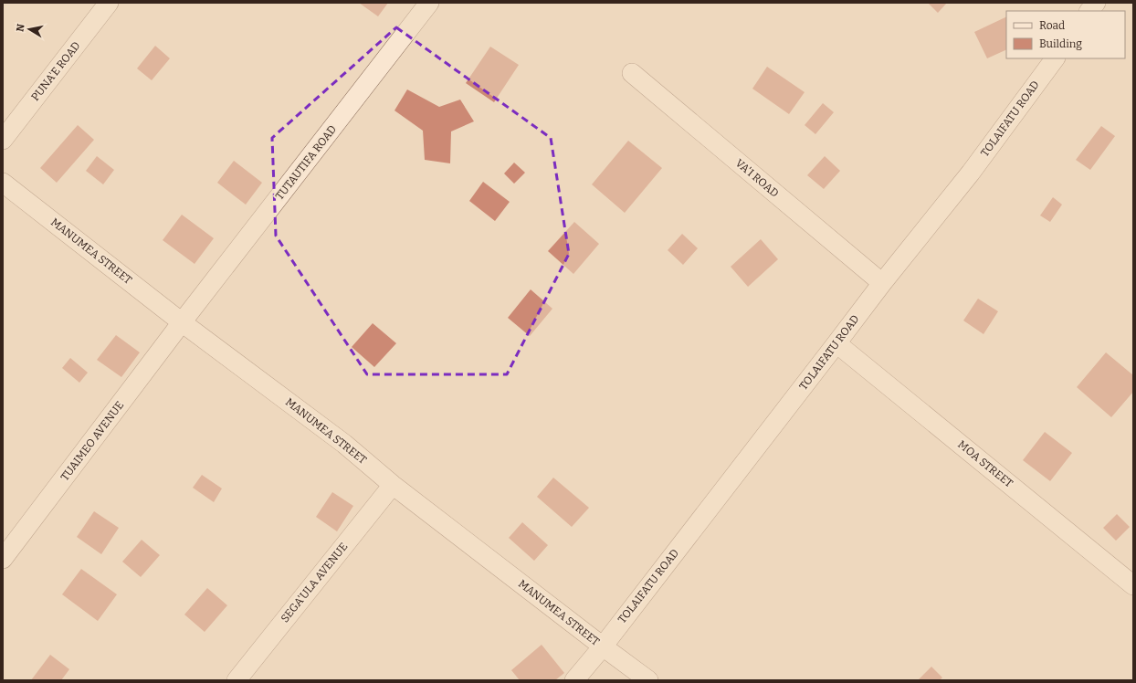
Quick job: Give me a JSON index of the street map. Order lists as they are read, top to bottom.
{
  "streets": {
    "street": [
      "PUNA'E ROAD",
      "TOLAIFATU ROAD",
      "TUTAUTIFA ROAD",
      "VA'I ROAD",
      "MANUMEA STREET",
      "TUAIMEO AVENUE",
      "MOA STREET",
      "SEGA'ULA AVENUE"
    ]
  },
  "crossings": [
    ["TOLAIFATU ROAD", "VA'I ROAD"],
    ["TOLAIFATU ROAD", "MANUMEA STREET"],
    ["TOLAIFATU ROAD", "MOA STREET"],
    ["TUTAUTIFA ROAD", "MANUMEA STREET"],
    ["TUTAUTIFA ROAD", "TUAIMEO AVENUE"],
    ["MANUMEA STREET", "TUAIMEO AVENUE"],
    ["MANUMEA STREET", "SEGA'ULA AVENUE"]
  ],
  "legend": ["Road", "Building"],
  "north": "left"
}
